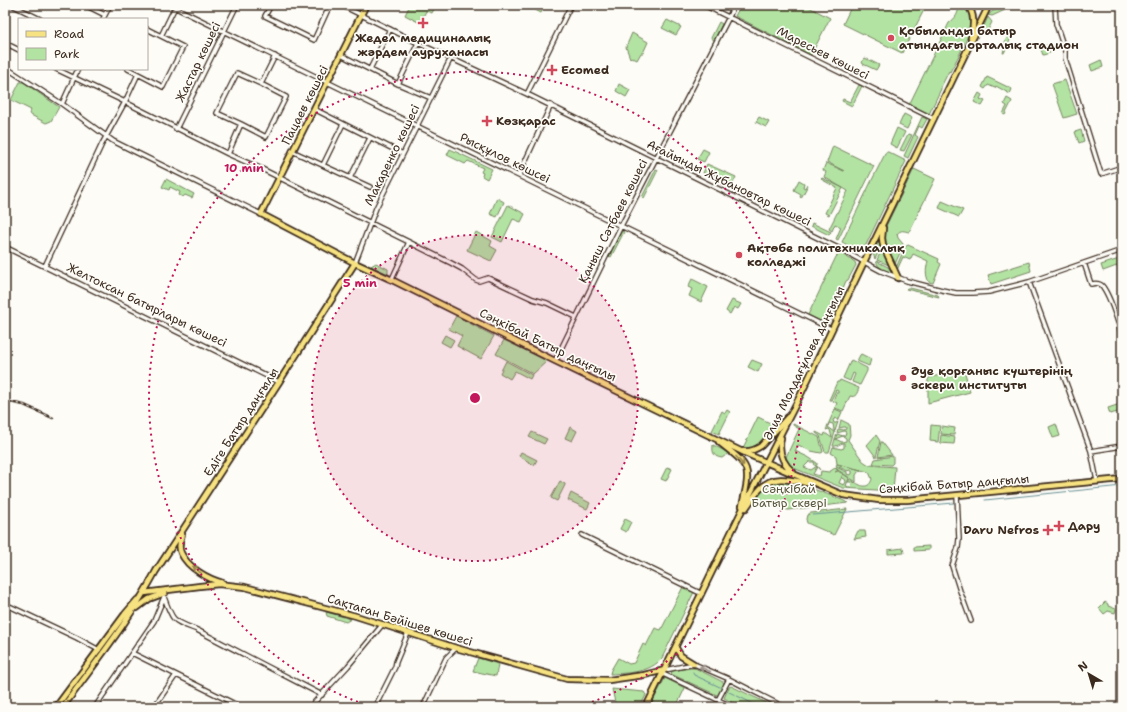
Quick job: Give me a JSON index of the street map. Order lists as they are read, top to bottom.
{
  "streets": {
    "main road": [
      "Пацаев көшесі",
      "Сәңкібай Батыр даңғылы",
      "Әлия Молдағұлова даңғылы",
      "Едіге Батыр даңғылы",
      "Сақтаған Бәйішев көшесі"
    ],
    "street": [
      "Маресьев көшесі",
      "Жастар көшесі",
      "Макаренко көшесі",
      "Рысқұлов көшсеі",
      "Ағайынды Жұбановтар көшесі",
      "Қаныш Сәтбаев көшесі",
      "Желтоксан батырлары көшесі"
    ]
  },
  "crossings": [
    ["Маресьев көшесі", "Қаныш Сәтбаев көшесі"],
    ["Маресьев көшесі", "Әлия Молдағұлова даңғылы"],
    ["Жастар көшесі", "Рысқұлов көшсеі"],
    ["Пацаев көшесі", "Рысқұлов көшсеі"],
    ["Пацаев көшесі", "Ағайынды Жұбановтар көшесі"],
    ["Пацаев көшесі", "Сәңкібай Батыр даңғылы"],
    ["Макаренко көшесі", "Рысқұлов көшсеі"],
    ["Макаренко көшесі", "Ағайынды Жұбановтар көшесі"],
    ["Макаренко көшесі", "Сәңкібай Батыр даңғылы"],
    ["Макаренко көшесі", "Едіге Батыр даңғылы"],
    ["Рысқұлов көшсеі", "Қаныш Сәтбаев көшесі"],
    ["Рысқұлов көшсеі", "Әлия Молдағұлова даңғылы"],
    ["Ағайынды Жұбановтар көшесі", "Қаныш Сәтбаев көшесі"],
    ["Ағайынды Жұбановтар көшесі", "Әлия Молдағұлова даңғылы"],
    ["Қаныш Сәтбаев көшесі", "Сәңкібай Батыр даңғылы"],
    ["Желтоксан батырлары көшесі", "Едіге Батыр даңғылы"],
    ["Сәңкібай Батыр даңғылы", "Әлия Молдағұлова даңғылы"],
    ["Сәңкібай Батыр даңғылы", "Едіге Батыр даңғылы"],
    ["Әлия Молдағұлова даңғылы", "Сақтаған Бәйішев көшесі"],
    ["Едіге Батыр даңғылы", "Сақтаған Бәйішев көшесі"]
  ],
  "parks": ["Сәңкібай Батыр сквері"],
  "places": {
    "health": [
      "Жедел медициналық жәрдем ауруханасы",
      "Ecomed",
      "Көзқарас",
      "Дару",
      "Daru Nefros"
    ],
    "other": ["Қобыланды батыр атындағы орталық стадион", "Ақтөбе политехникалық колледжі", "Әуе қорғаныс күштерінің әскери институты"]
  },
  "legend": ["Road", "Park"],
  "north": "top left",
  "rings": ["10 min", "5 min"]
}
